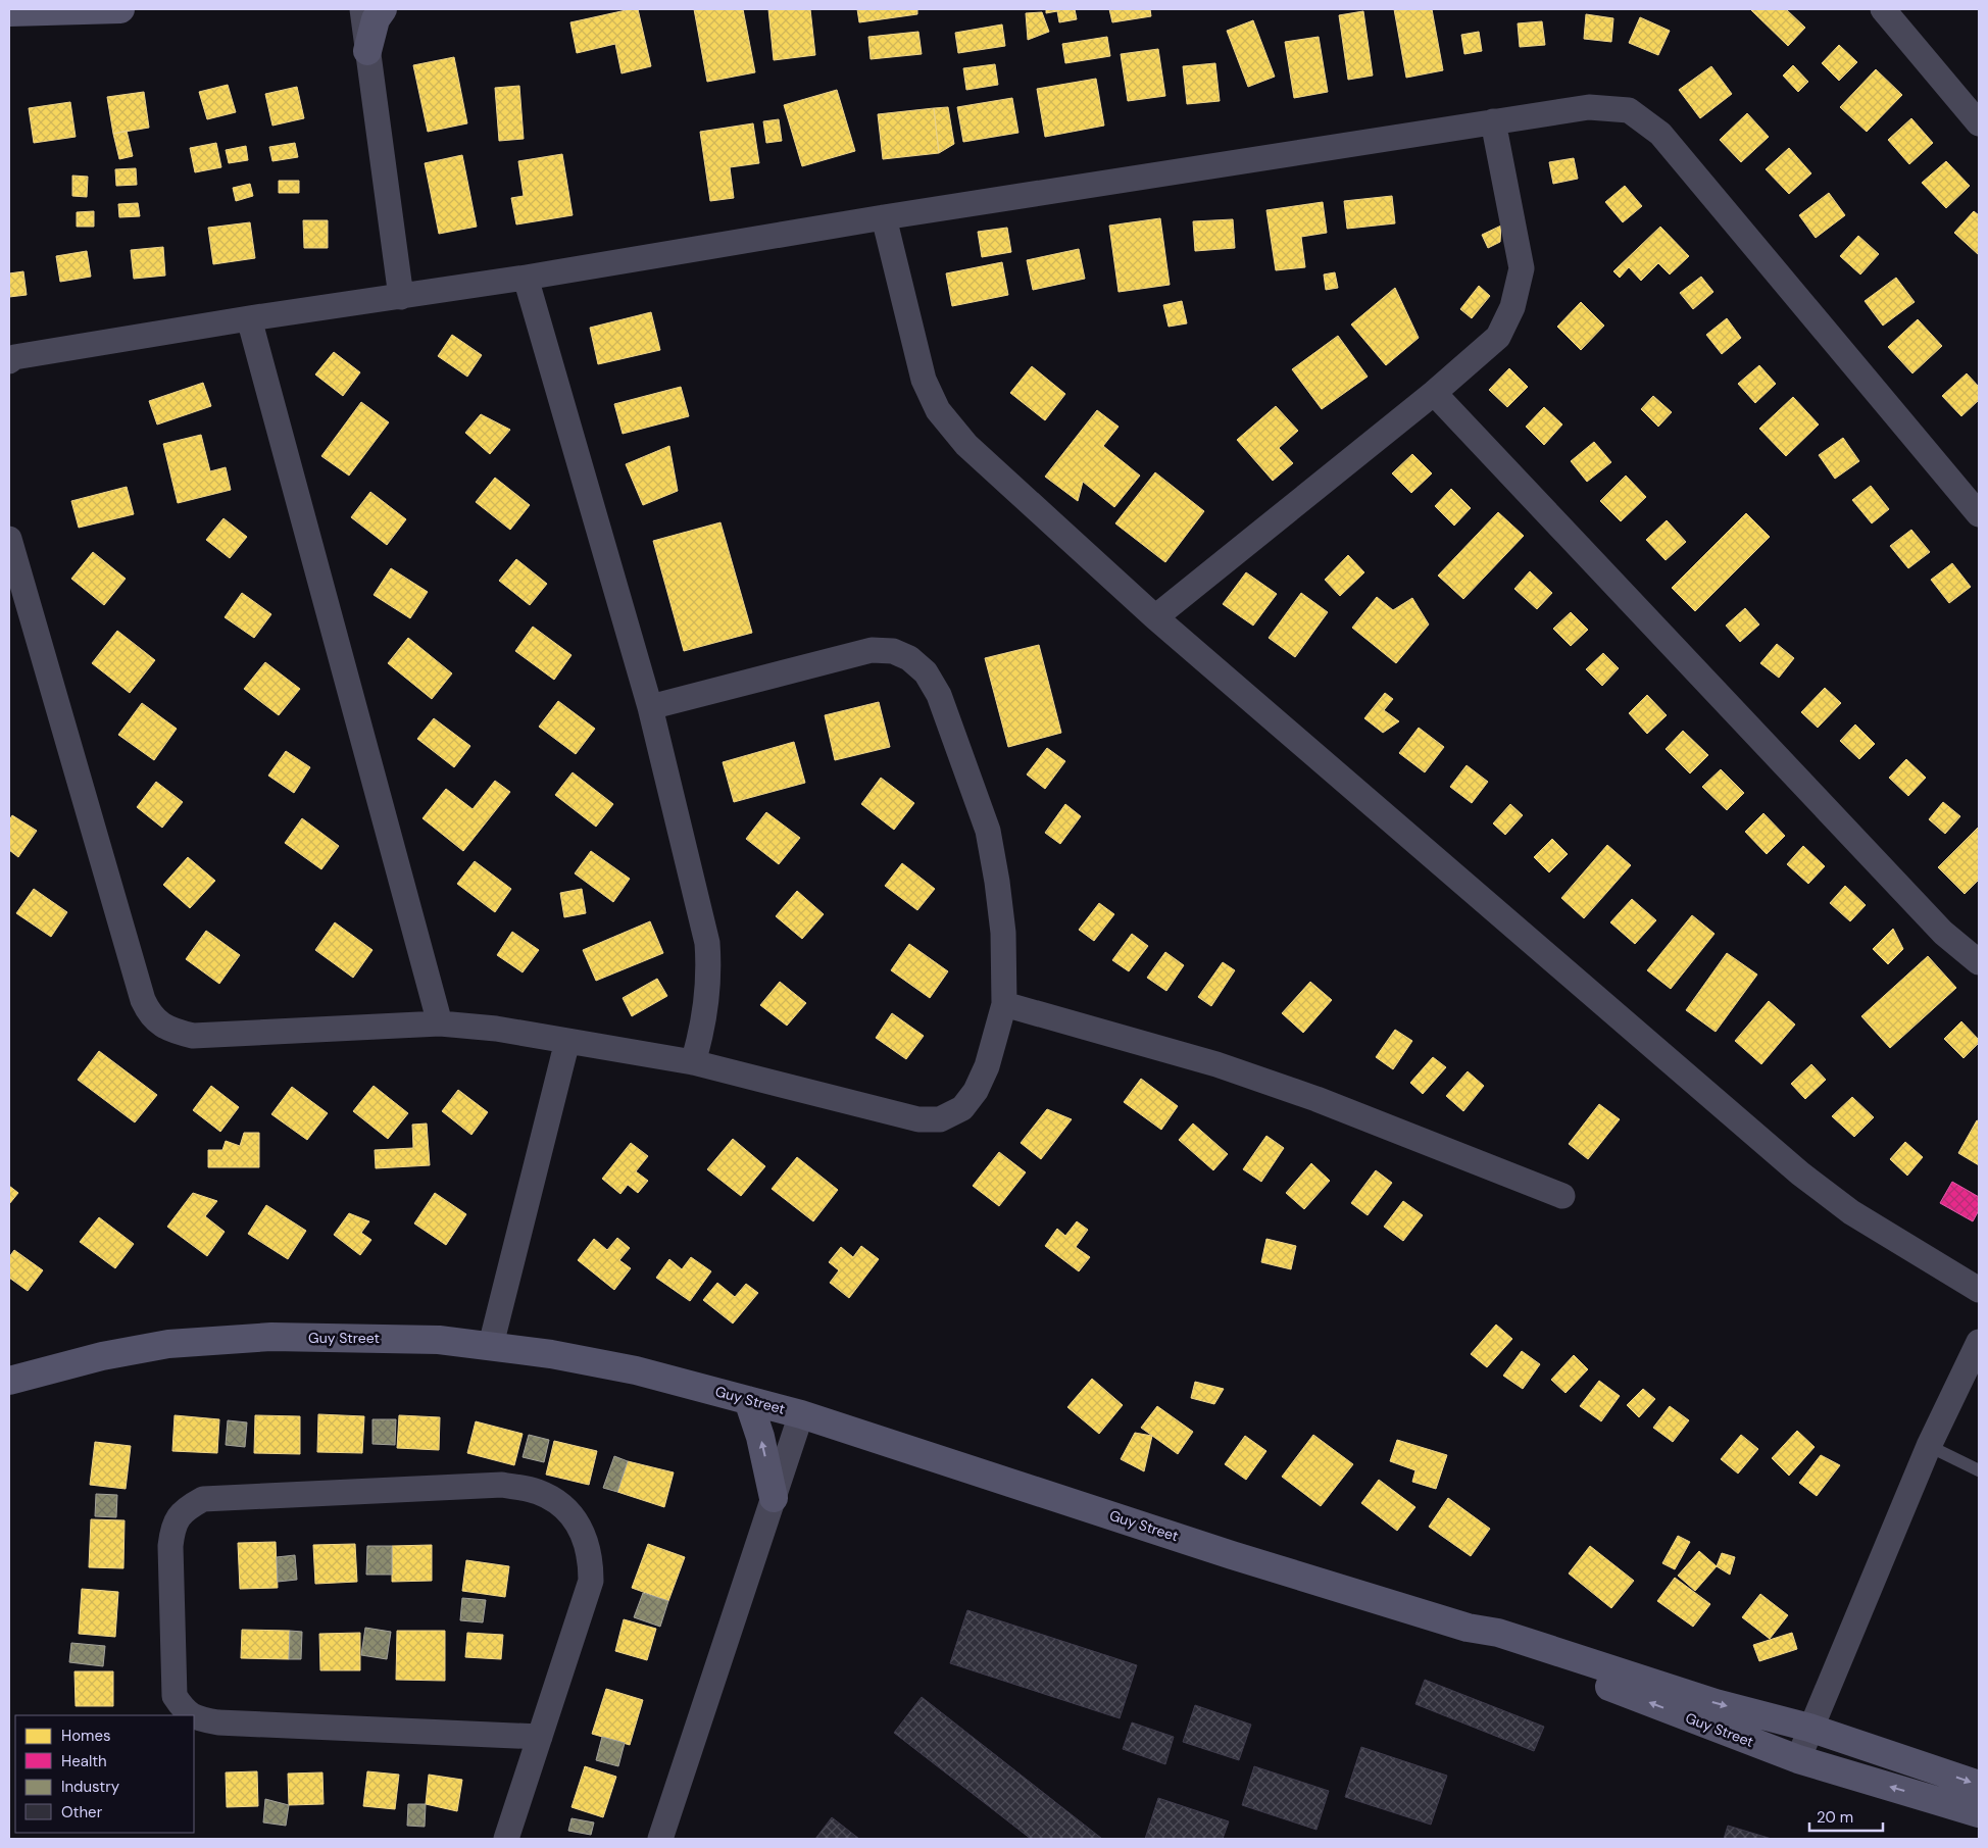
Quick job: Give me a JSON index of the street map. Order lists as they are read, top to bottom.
{
  "streets": {
    "street": ["Guy Street"]
  },
  "legend": [
    "Homes",
    "Health",
    "Industry",
    "Other"
  ],
  "scale_bar": "20 m"
}
